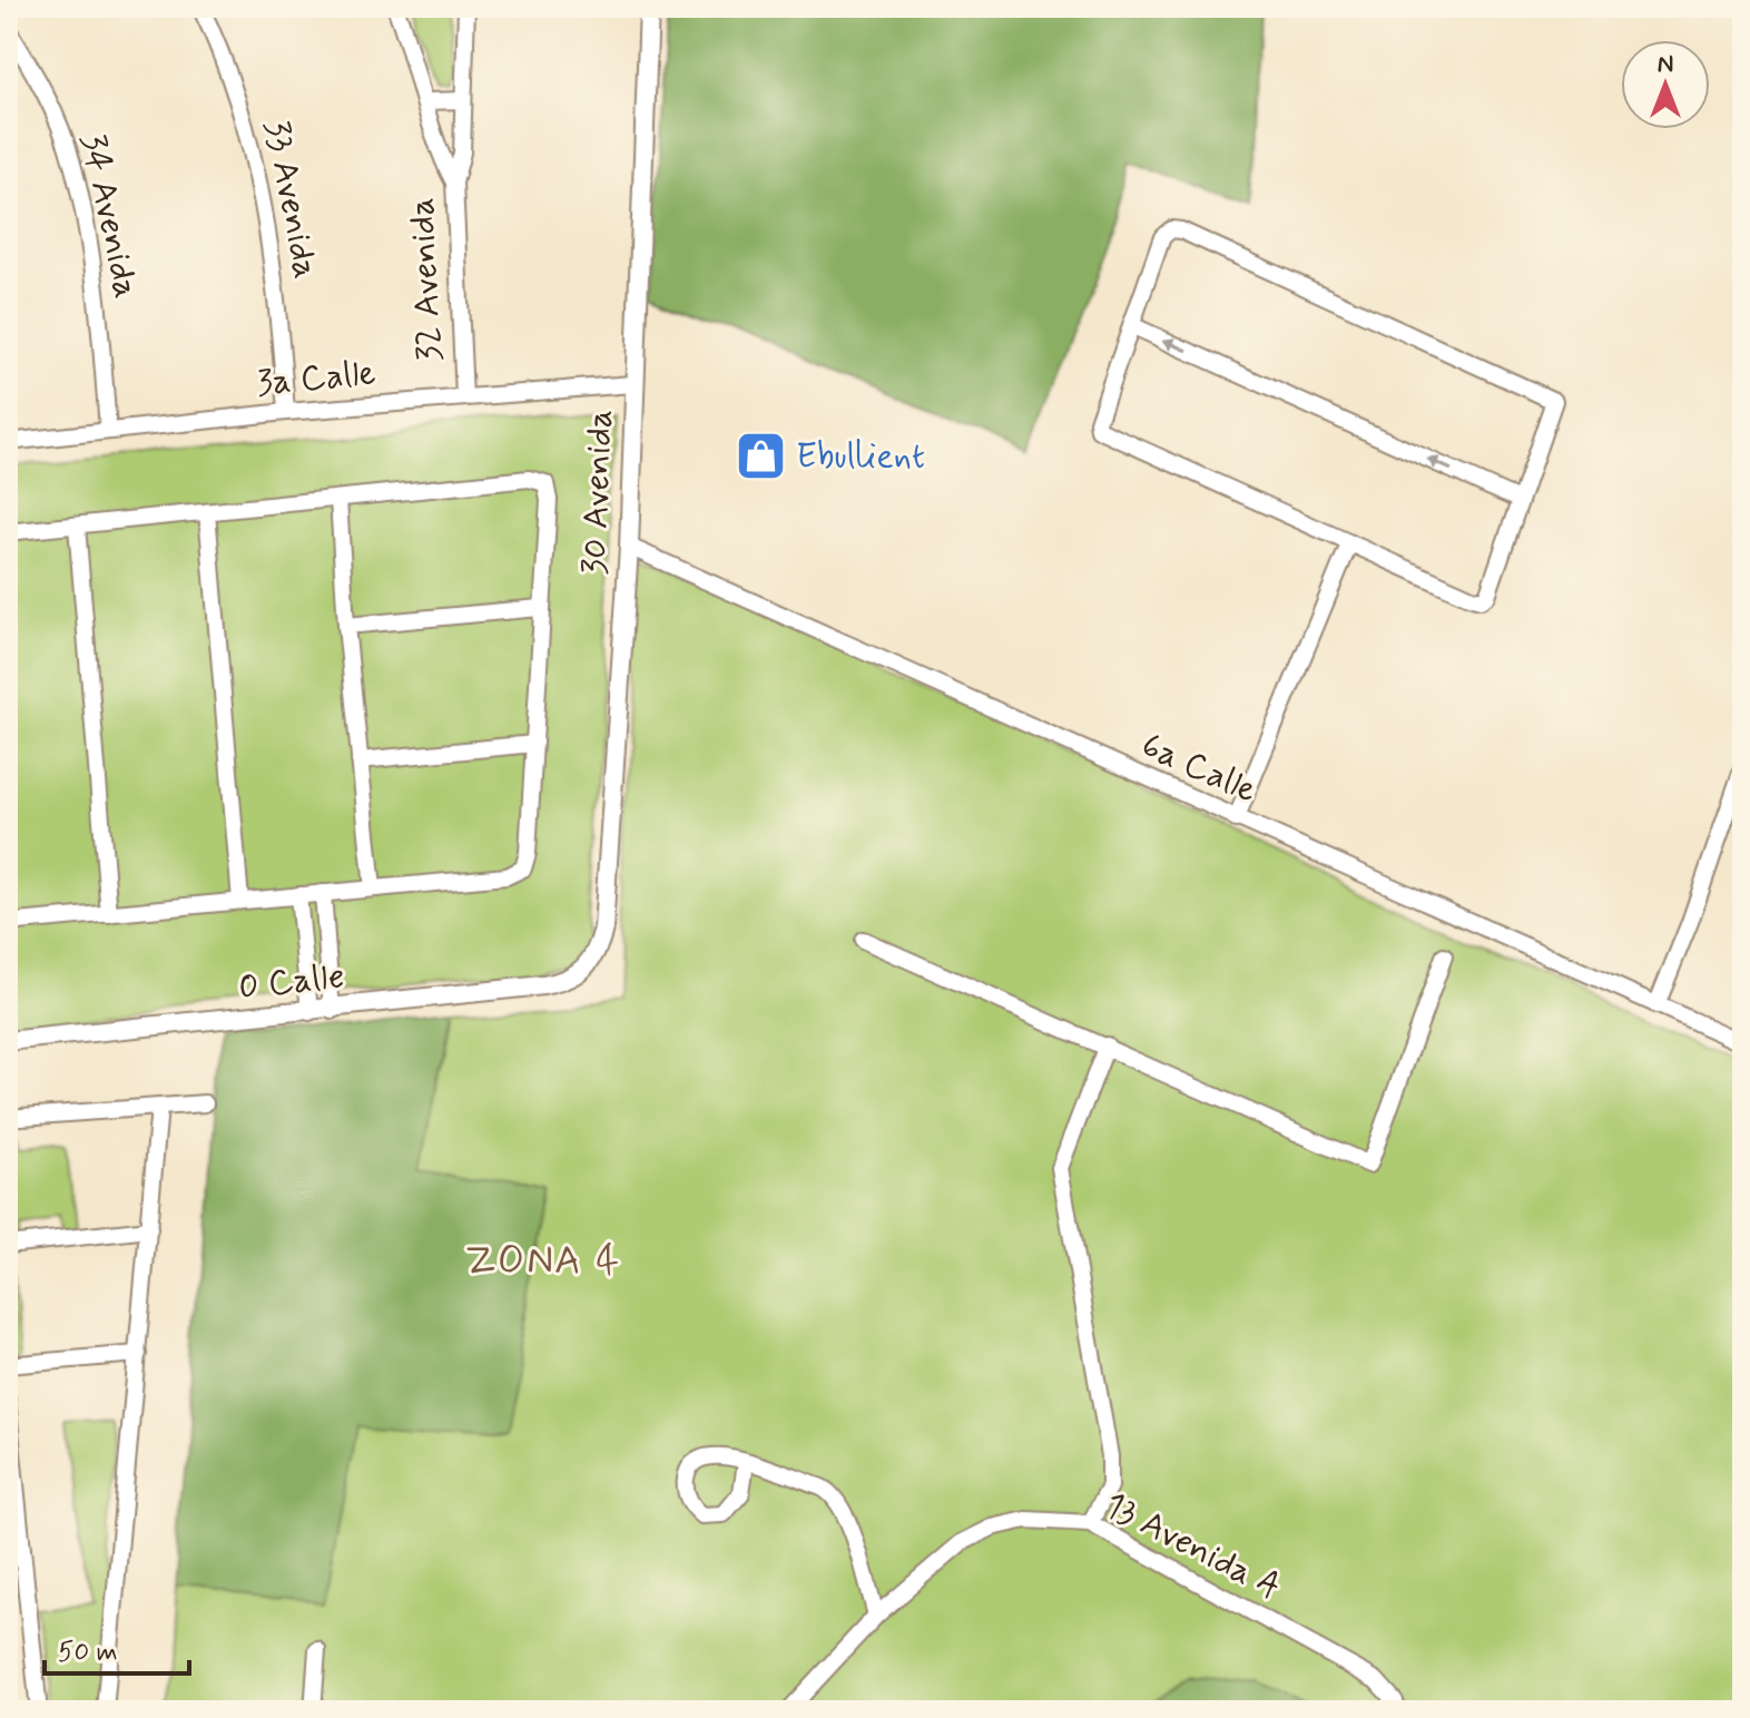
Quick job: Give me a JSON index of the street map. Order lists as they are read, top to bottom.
{
  "streets": {
    "street": [
      "33 Avenida",
      "34 Avenida",
      "32 Avenida",
      "3a Calle",
      "30 Avenida",
      "6a Calle",
      "0 Calle",
      "13 Avenida A"
    ]
  },
  "crossings": [
    ["33 Avenida", "3a Calle"],
    ["34 Avenida", "3a Calle"],
    ["32 Avenida", "3a Calle"],
    ["3a Calle", "30 Avenida"],
    ["30 Avenida", "6a Calle"],
    ["30 Avenida", "0 Calle"]
  ],
  "districts": ["ZONA 4"],
  "places": {
    "shop": ["Ebullient"]
  },
  "scale_bar": "50 m",
  "north": "top"
}
